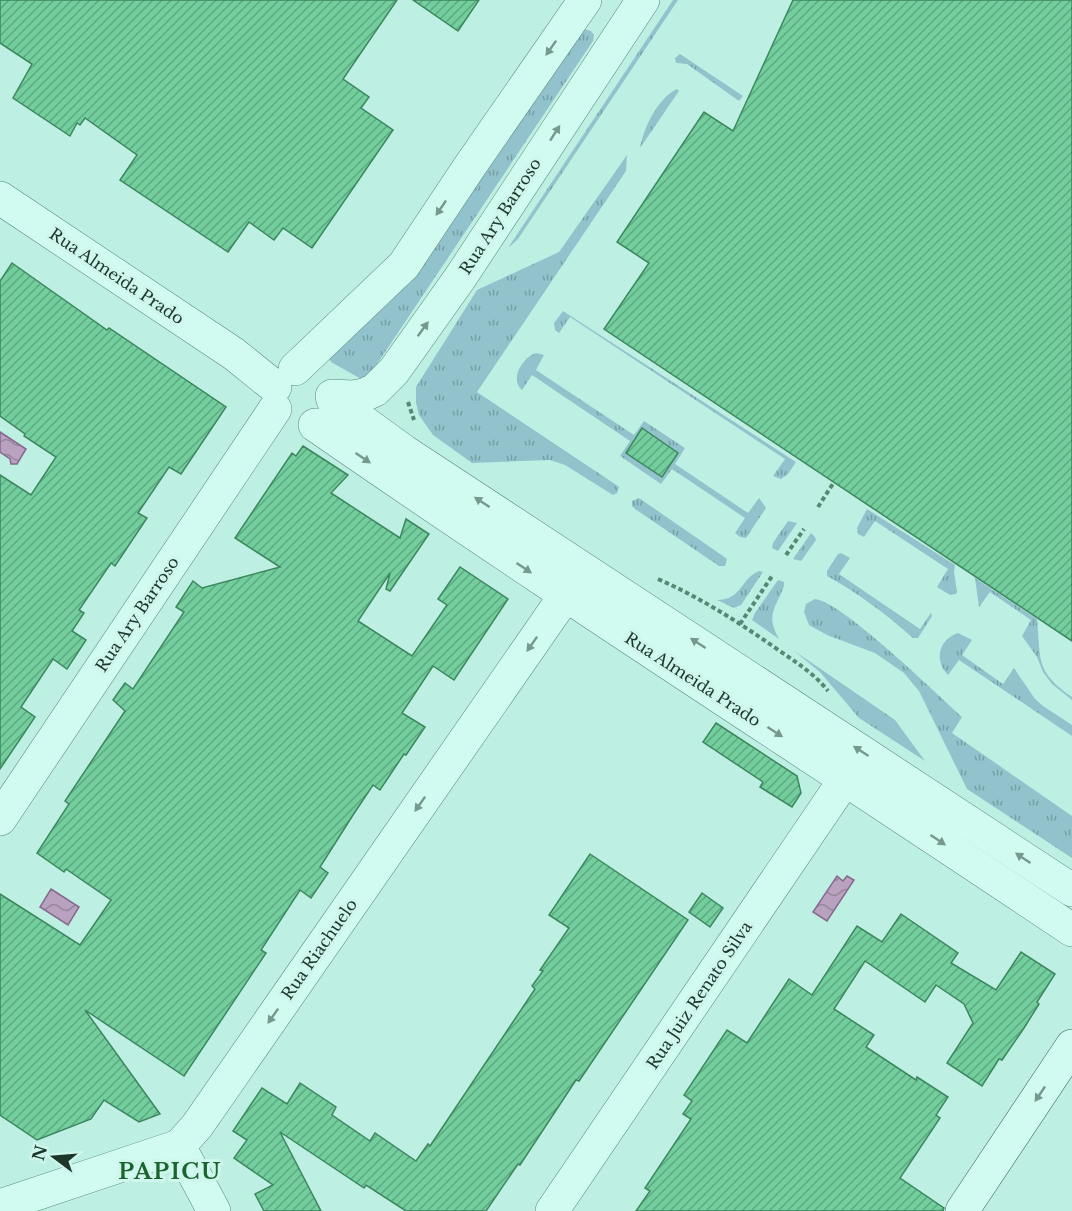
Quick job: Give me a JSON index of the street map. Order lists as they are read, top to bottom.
{
  "streets": {
    "street": [
      "Rua Ary Barroso",
      "Rua Almeida Prado",
      "Rua Riachuelo",
      "Rua Juiz Renato Silva"
    ]
  },
  "crossings": [
    ["Rua Ary Barroso", "Rua Almeida Prado"],
    ["Rua Almeida Prado", "Rua Riachuelo"],
    ["Rua Almeida Prado", "Rua Juiz Renato Silva"]
  ],
  "one_way": ["Rua Riachuelo"],
  "districts": ["PAPICU"],
  "north": "left"
}
